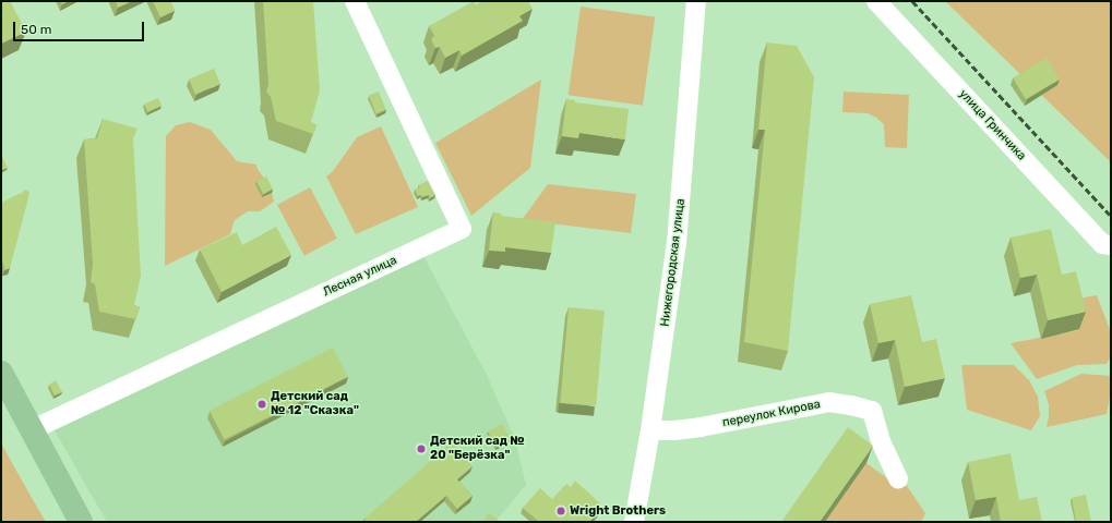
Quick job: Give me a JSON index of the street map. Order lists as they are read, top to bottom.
{
  "streets": {
    "street": [
      "улица Гринчика",
      "Нижегородская улица",
      "Лесная улица",
      "переулок Кирова"
    ]
  },
  "crossings": [
    ["Нижегородская улица", "переулок Кирова"]
  ],
  "places": ["Детский сад № 12 \"Сказка\"", "Детский сад № 20 \"Берёзка\"", "Wright Brothers"],
  "scale_bar": "50 m"
}
